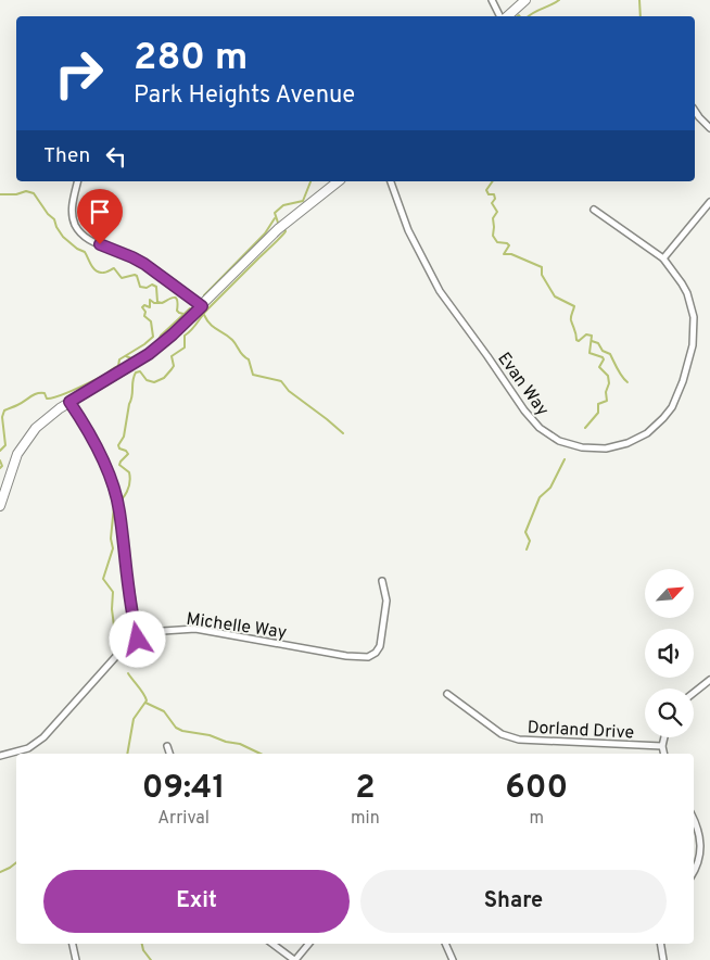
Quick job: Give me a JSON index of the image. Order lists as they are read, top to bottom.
{
  "streets": {
    "street": ["Evan Way", "Michelle Way", "Dorland Drive"]
  },
  "north": "top right",
  "page": {
    "turn": ["280 m", "Park Heights Avenue"],
    "then": "Then",
    "eta": [
      "09:41",
      "Arrival",
      "2",
      "min",
      "600",
      "m"
    ],
    "buttons": ["Exit", "Share"]
  }
}
